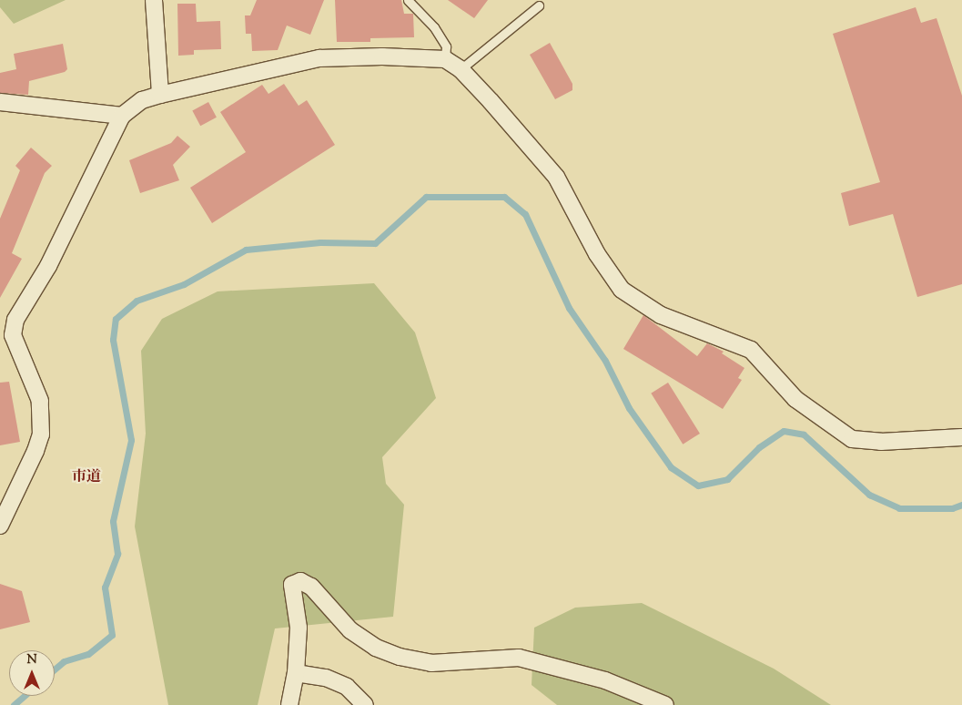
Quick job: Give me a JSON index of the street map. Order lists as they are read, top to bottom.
{
  "districts": ["市道"],
  "north": "top"
}
